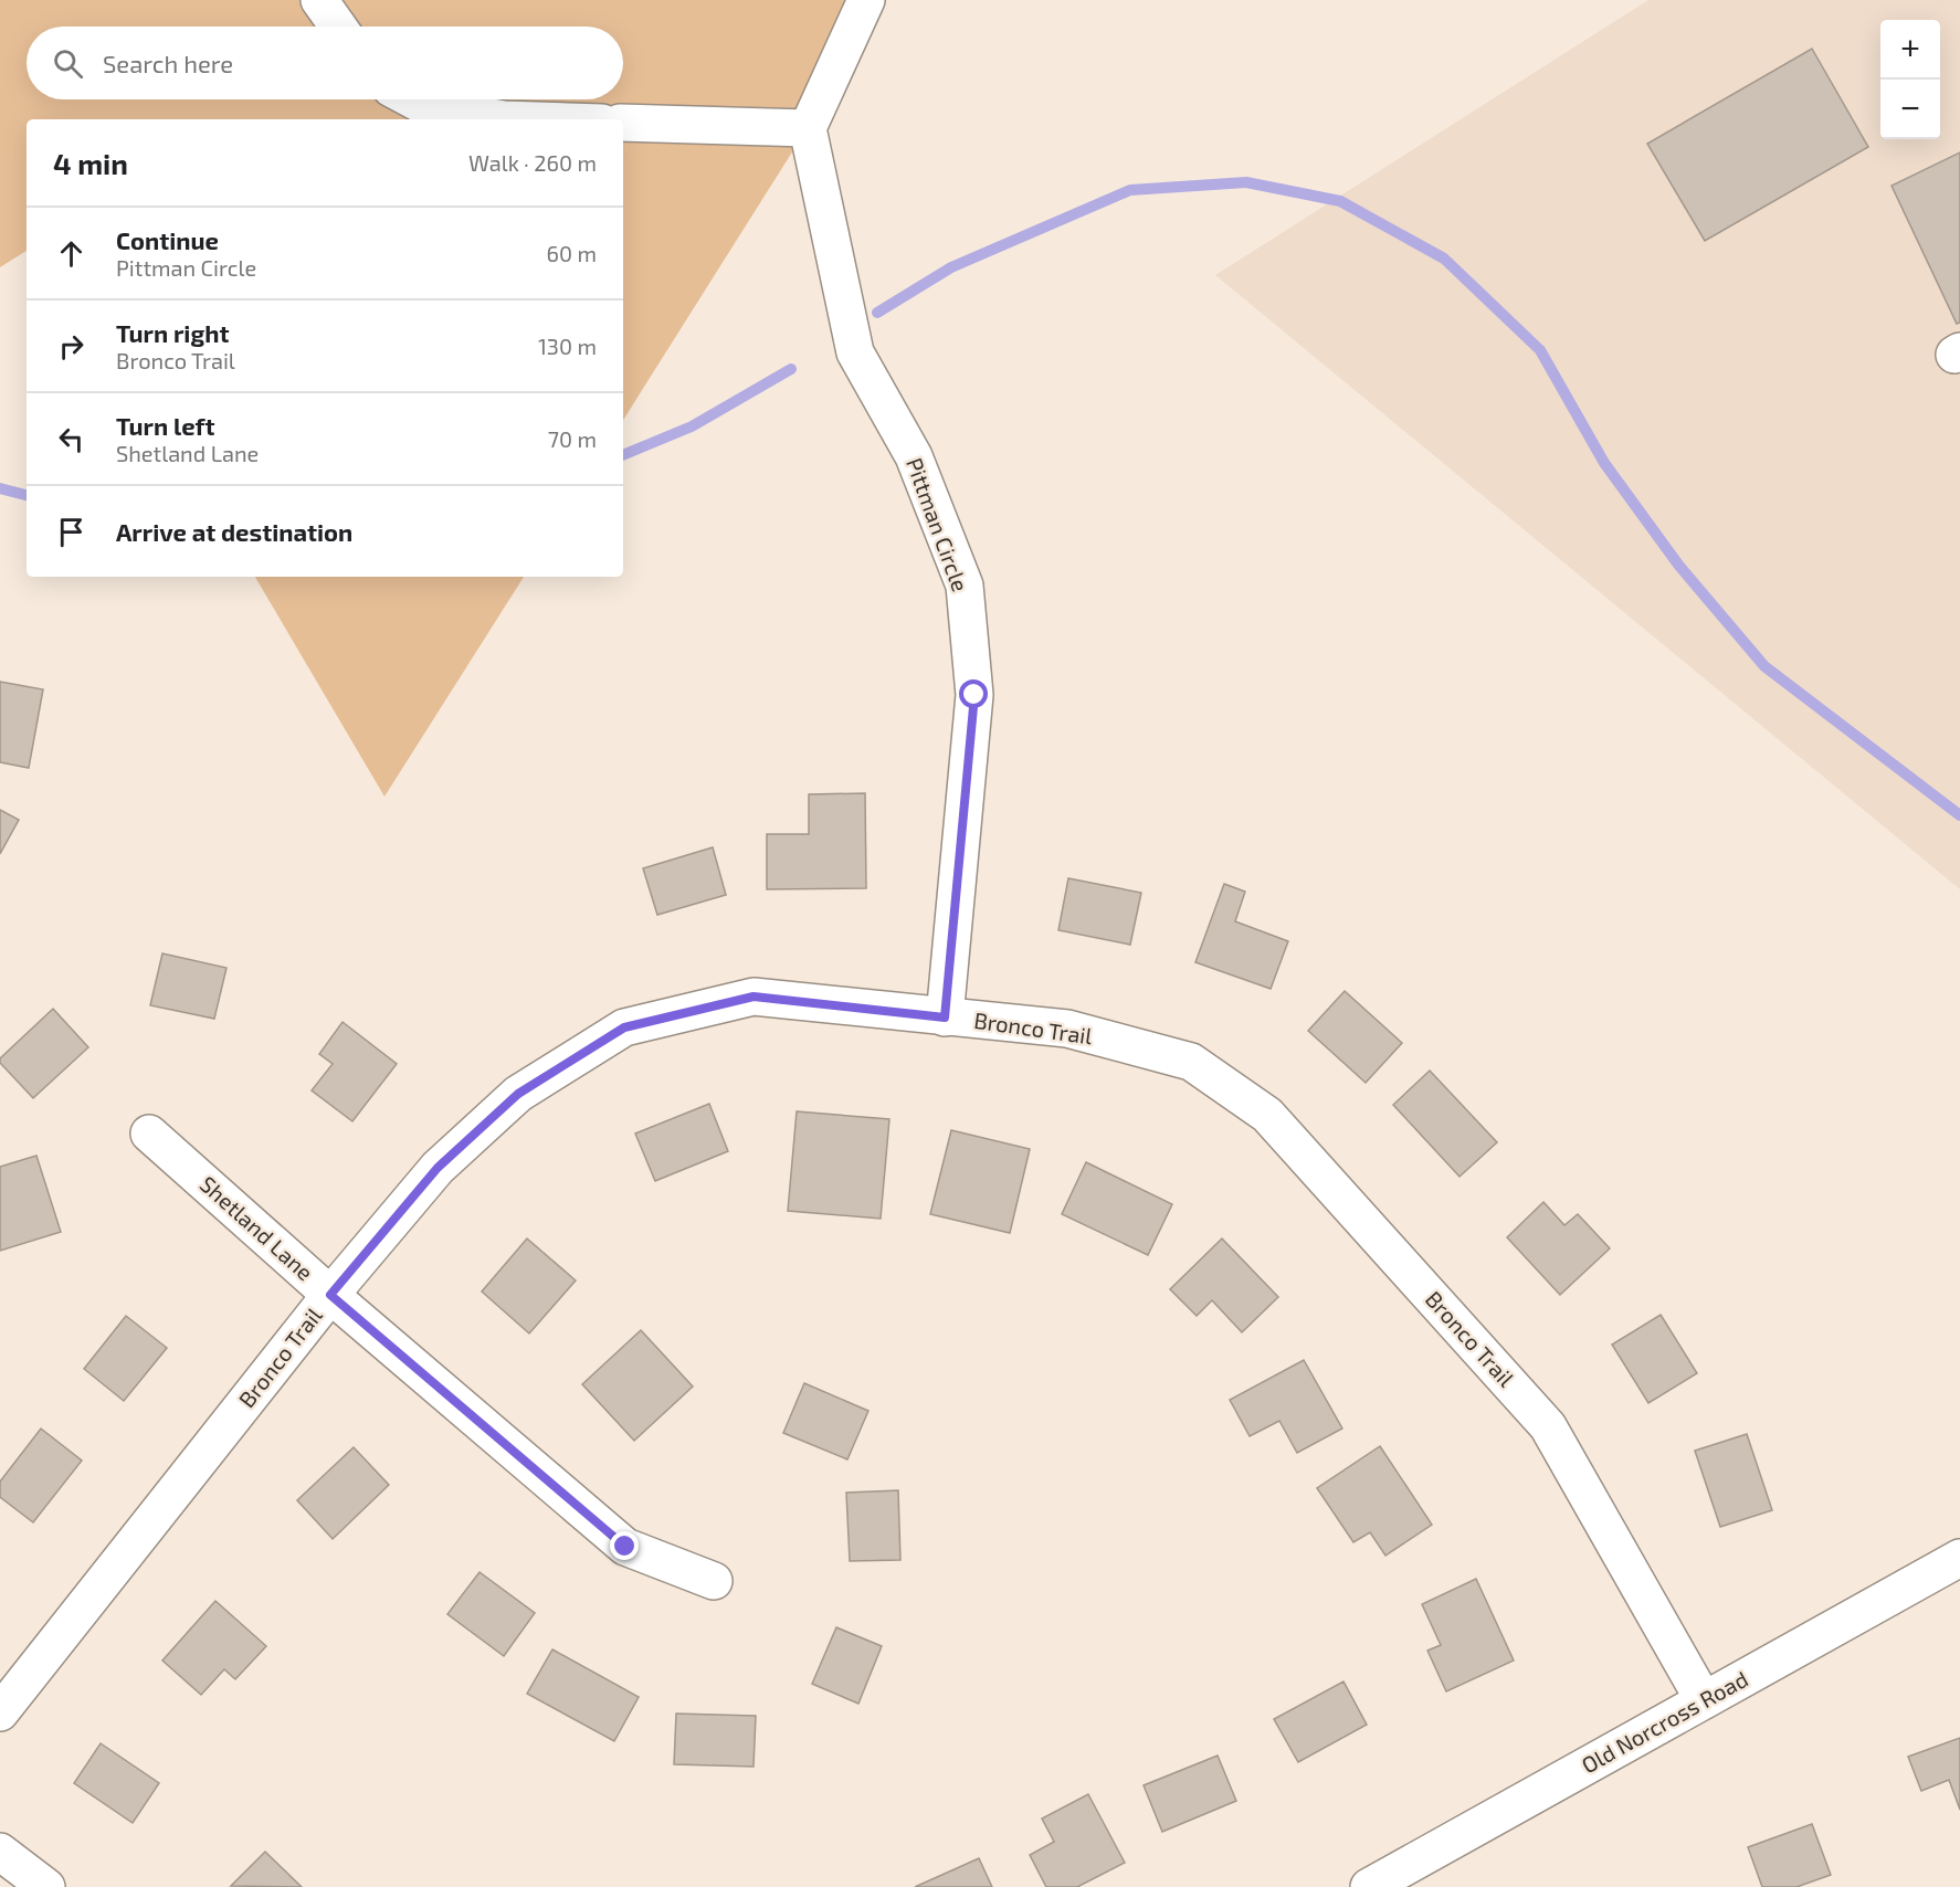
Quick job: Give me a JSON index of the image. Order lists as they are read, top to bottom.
{
  "streets": {
    "street": [
      "Pittman Circle",
      "Bronco Trail",
      "Shetland Lane",
      "Old Norcross Road"
    ]
  },
  "crossings": [
    ["Pittman Circle", "Bronco Trail"],
    ["Bronco Trail", "Shetland Lane"],
    ["Bronco Trail", "Old Norcross Road"]
  ],
  "page": {
    "map_buttons": ["+", "−"],
    "search": "Search here",
    "heading": ["4 min", "Walk · 260 m"],
    "list": [
      ["Continue", "Pittman Circle", "60 m"],
      ["Turn right", "Bronco Trail", "130 m"],
      ["Turn left", "Shetland Lane", "70 m"],
      "Arrive at destination"
    ]
  }
}
